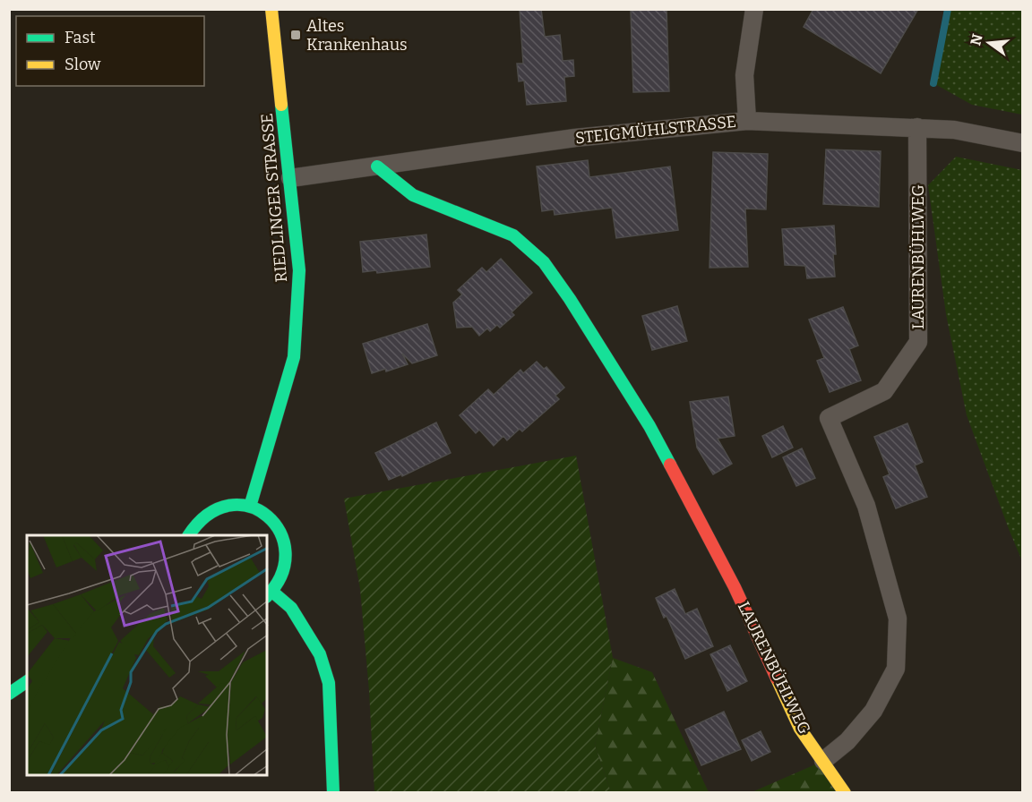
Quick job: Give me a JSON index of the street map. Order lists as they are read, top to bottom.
{
  "streets": {
    "street": ["STEIGMÜHLSTRASSE", "RIEDLINGER STRASSE", "LAURENBÜHLWEG"]
  },
  "crossings": [
    ["STEIGMÜHLSTRASSE", "RIEDLINGER STRASSE"],
    ["STEIGMÜHLSTRASSE", "LAURENBÜHLWEG"]
  ],
  "places": {
    "transit": ["Altes Krankenhaus"]
  },
  "legend": ["Fast", "Slow"],
  "north": "left"
}
